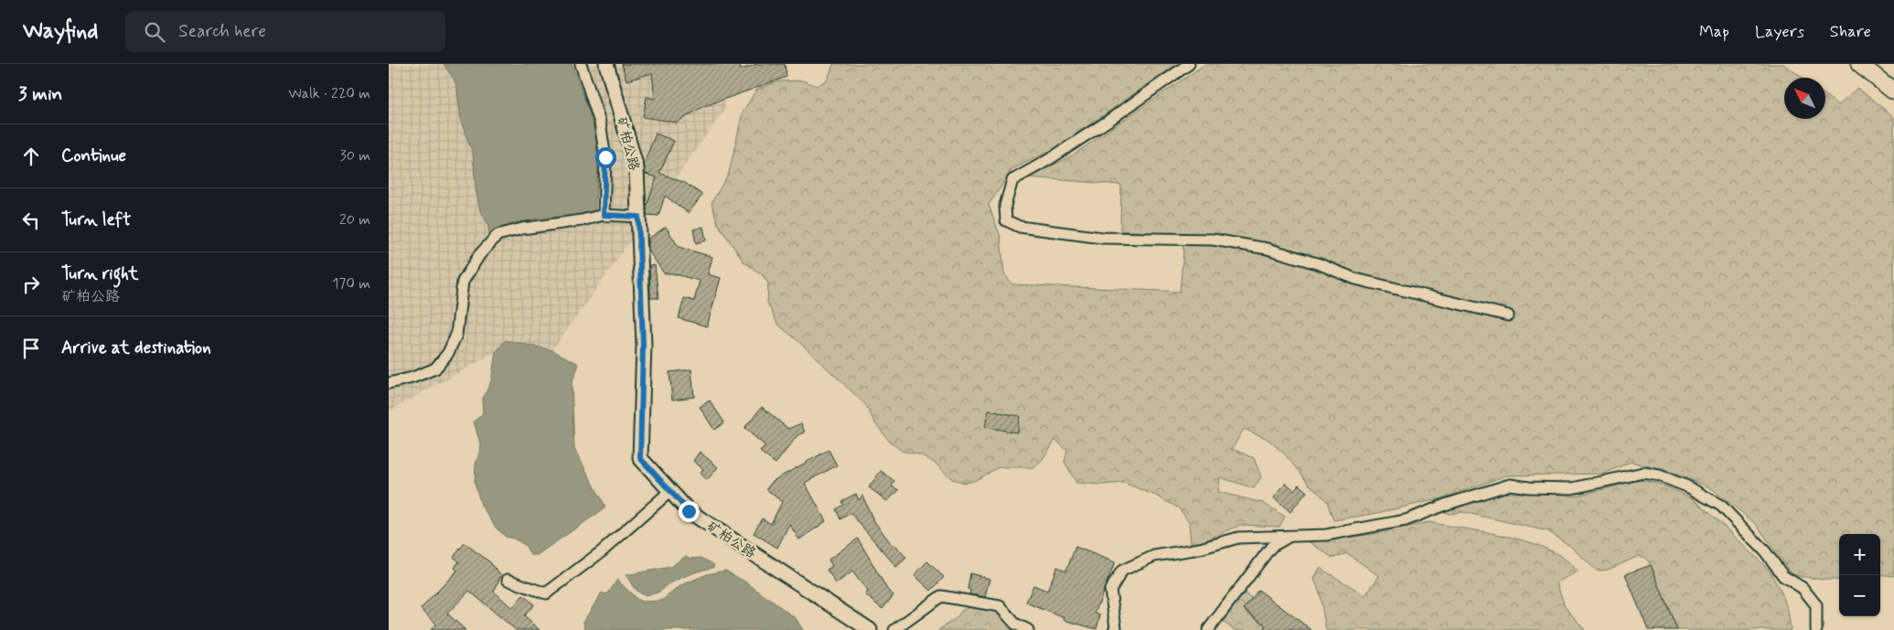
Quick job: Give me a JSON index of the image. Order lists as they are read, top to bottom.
{
  "streets": {
    "street": ["矿柏公路"]
  },
  "north": "top left",
  "page": {
    "header": "Wayfind",
    "search": "Search here",
    "nav": ["Map", "Layers", "Share"],
    "heading": ["3 min", "Walk · 220 m"],
    "list": [
      ["Continue", "30 m"],
      ["Turn left", "20 m"],
      ["Turn right", "矿柏公路", "170 m"],
      "Arrive at destination"
    ],
    "map_buttons": ["+", "−"]
  }
}
